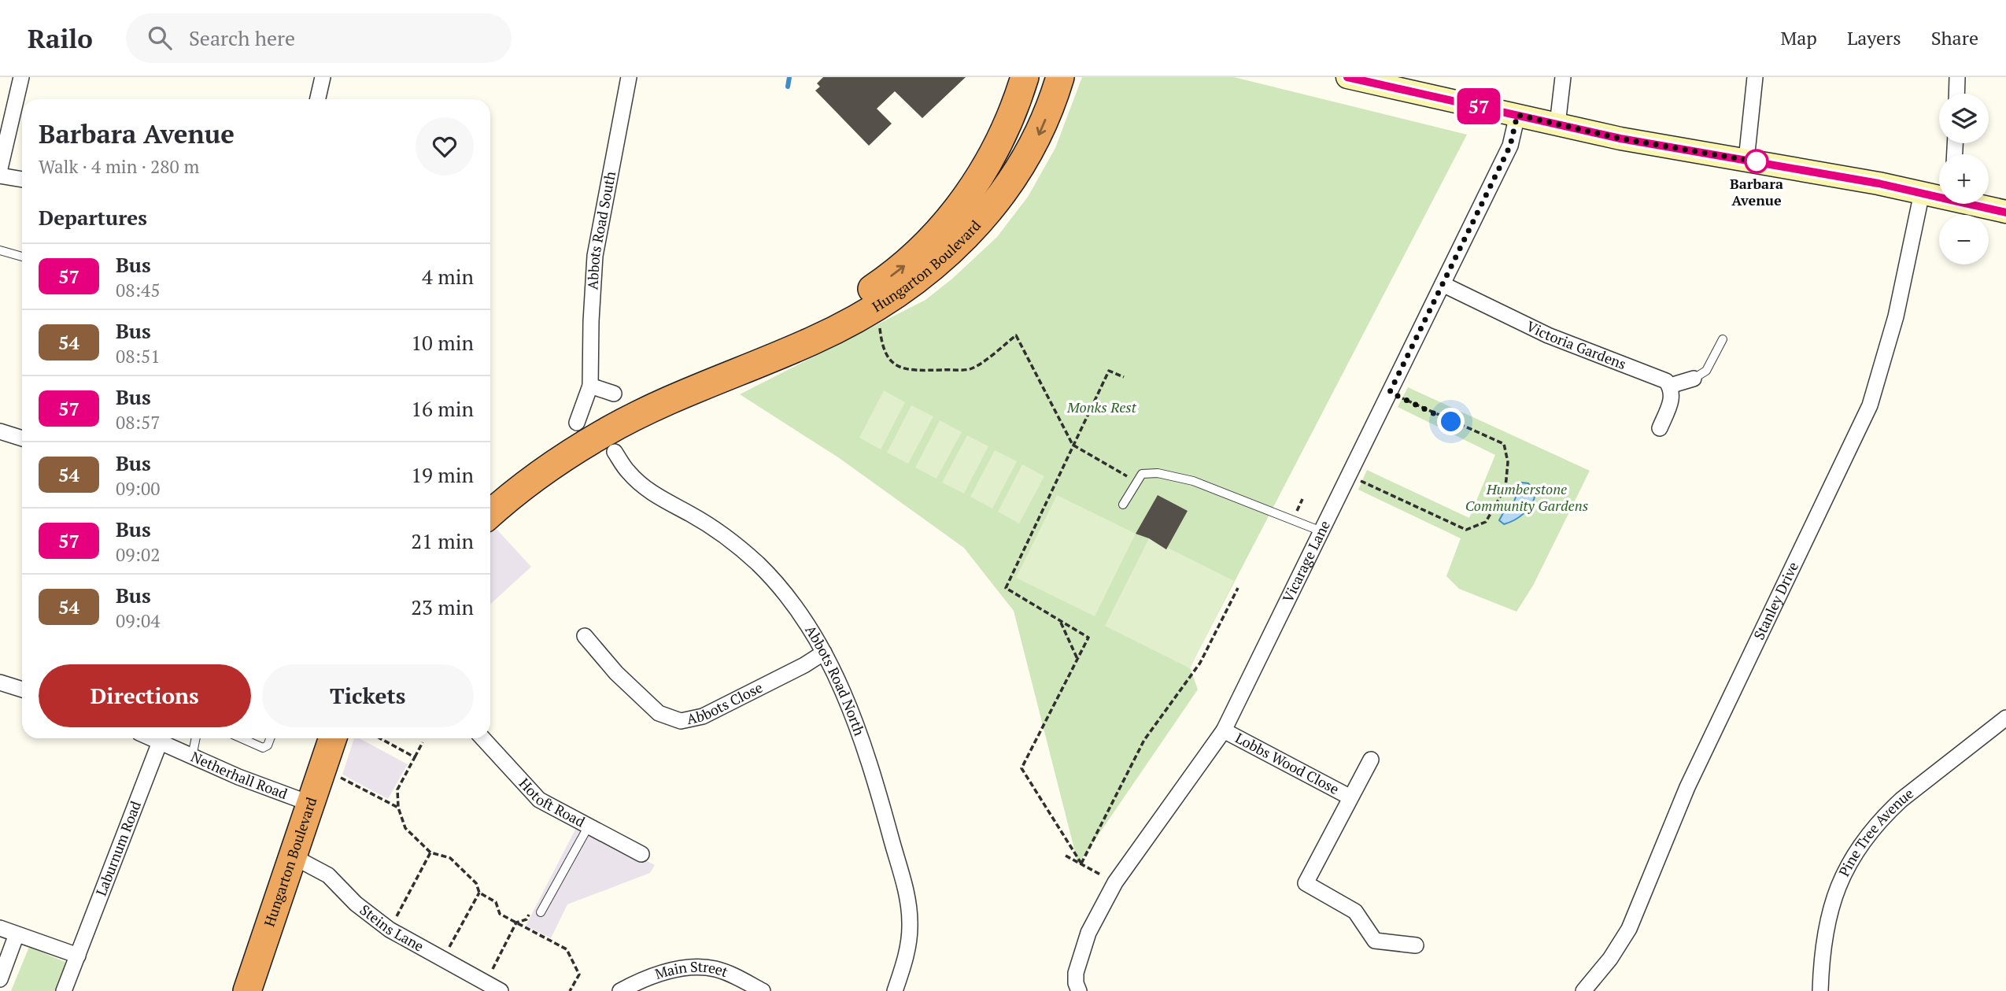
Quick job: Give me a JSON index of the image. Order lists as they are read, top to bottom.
{
  "streets": {
    "highway": ["Hungarton Boulevard"],
    "street": [
      "Abbots Road South",
      "Victoria Gardens",
      "Vicarage Lane",
      "Stanley Drive",
      "Abbots Road North",
      "Abbots Close",
      "Lobbs Wood Close",
      "Netherhall Road",
      "Hotoft Road",
      "Pine Tree Avenue",
      "Laburnum Road",
      "Steins Lane",
      "Main Street"
    ]
  },
  "crossings": [
    ["Hungarton Boulevard", "Netherhall Road"],
    ["Hungarton Boulevard", "Steins Lane"],
    ["Victoria Gardens", "Vicarage Lane"],
    ["Vicarage Lane", "Lobbs Wood Close"],
    ["Abbots Road North", "Abbots Close"],
    ["Netherhall Road", "Laburnum Road"]
  ],
  "parks": ["Monks Rest", "Humberstone Community Gardens"],
  "places": ["Barbara Avenue"],
  "lines": ["bus line 57"],
  "page": {
    "header": "Railo",
    "search": "Search here",
    "nav": ["Map", "Layers", "Share"],
    "on_map": "57",
    "map_buttons": ["+", "−"],
    "heading": [
      ["Barbara Avenue", "Walk · 4 min · 280 m"],
      "Departures"
    ],
    "list": [
      {
        "mark": "57",
        "name": "Bus",
        "note": "08:45",
        "value": "4 min"
      },
      {
        "mark": "54",
        "name": "Bus",
        "note": "08:51",
        "value": "10 min"
      },
      {
        "mark": "57",
        "name": "Bus",
        "note": "08:57",
        "value": "16 min"
      },
      {
        "mark": "54",
        "name": "Bus",
        "note": "09:00",
        "value": "19 min"
      },
      {
        "mark": "57",
        "name": "Bus",
        "note": "09:02",
        "value": "21 min"
      },
      {
        "mark": "54",
        "name": "Bus",
        "note": "09:04",
        "value": "23 min"
      }
    ],
    "buttons": ["Directions", "Tickets"]
  }
}
